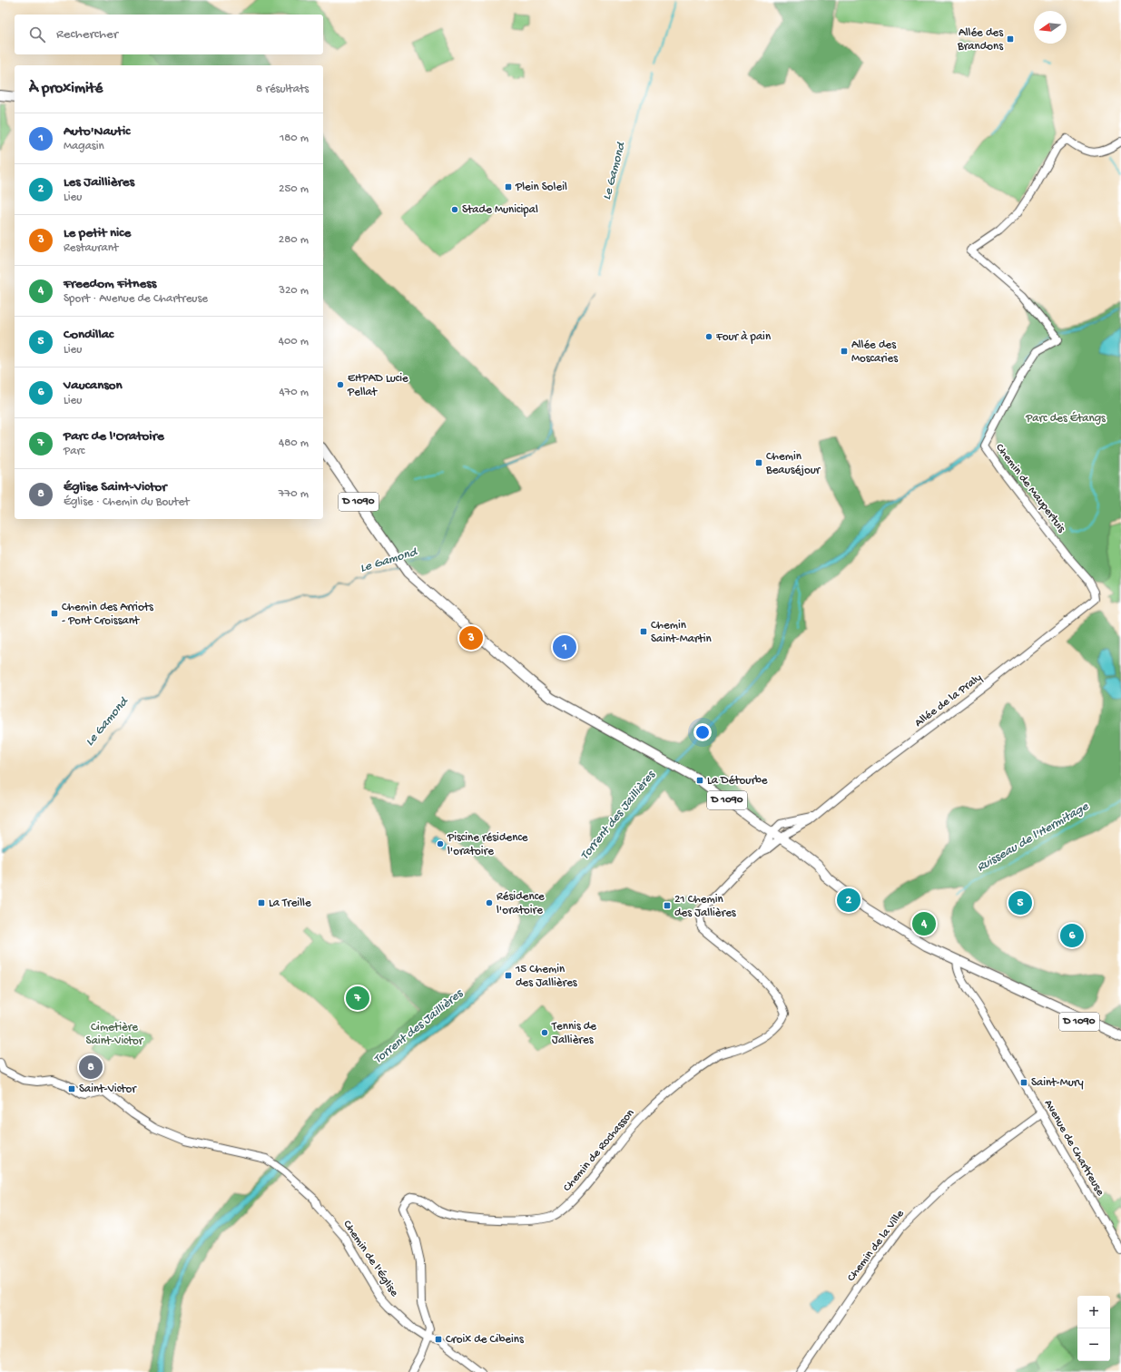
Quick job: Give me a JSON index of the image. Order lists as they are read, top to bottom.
{
  "streets": {
    "main road": ["D 1090"],
    "street": [
      "Chemin de Maupertuis",
      "Allée de la Praly",
      "Avenue de Chartreuse",
      "Chemin de Rochasson",
      "Chemin de la Ville",
      "Chemin de l'Église"
    ]
  },
  "crossings": [
    ["Chemin de Maupertuis", "Allée de la Praly"],
    ["D 1090", "Allée de la Praly"],
    ["D 1090", "Avenue de Chartreuse"],
    ["D 1090", "Chemin de Rochasson"],
    ["Allée de la Praly", "Chemin de Rochasson"],
    ["Avenue de Chartreuse", "Chemin de la Ville"],
    ["Chemin de Rochasson", "Chemin de l'Église"]
  ],
  "water": ["Le Gamond", "Torrent des Jaillières", "Ruisseau de l'Hermitage"],
  "parks": ["Parc des Étangs", "Cimetière Saint-Victor"],
  "places": {
    "transit": [
      "Allée des Brandons",
      "Plein Soleil",
      "Allée des Moscaries",
      "Chemin Beauséjour",
      "Chemin des Arriots - Pont Croissant",
      "Chemin Saint-Martin",
      "La Détourbe",
      "La Treille",
      "21 Chemin des Jallières",
      "15 Chemin des Jallières",
      "Saint-Mury",
      "Saint-Victor",
      "Croix de Cibeins"
    ],
    "other": [
      "Stade Municipal",
      "Four à pain",
      "EHPAD Lucie Pellat",
      "Piscine résidence l'oratoire",
      "Résidence l'oratoire",
      "Tennis de Jallières"
    ]
  },
  "north": "left",
  "page": {
    "search": "Rechercher",
    "heading": ["À proximité", "8 résultats"],
    "list": [
      {
        "mark": "1",
        "name": "Auto'Nautic",
        "note": "Magasin",
        "value": "180 m"
      },
      {
        "mark": "2",
        "name": "Les Jaillières",
        "note": "Lieu",
        "value": "250 m"
      },
      {
        "mark": "3",
        "name": "Le petit nice",
        "note": "Restaurant",
        "value": "280 m"
      },
      {
        "mark": "4",
        "name": "Freedom Fitness",
        "note": "Sport · Avenue de Chartreuse",
        "value": "320 m"
      },
      {
        "mark": "5",
        "name": "Condillac",
        "note": "Lieu",
        "value": "400 m"
      },
      {
        "mark": "6",
        "name": "Vaucanson",
        "note": "Lieu",
        "value": "470 m"
      },
      {
        "mark": "7",
        "name": "Parc de l'Oratoire",
        "note": "Parc",
        "value": "480 m"
      },
      {
        "mark": "8",
        "name": "Église Saint-Victor",
        "note": "Église · Chemin du Boutet",
        "value": "770 m"
      }
    ],
    "pins": [
      "3",
      "1",
      "2",
      "5",
      "4",
      "6",
      "7",
      "8"
    ],
    "map_buttons": ["+", "−"]
  }
}
